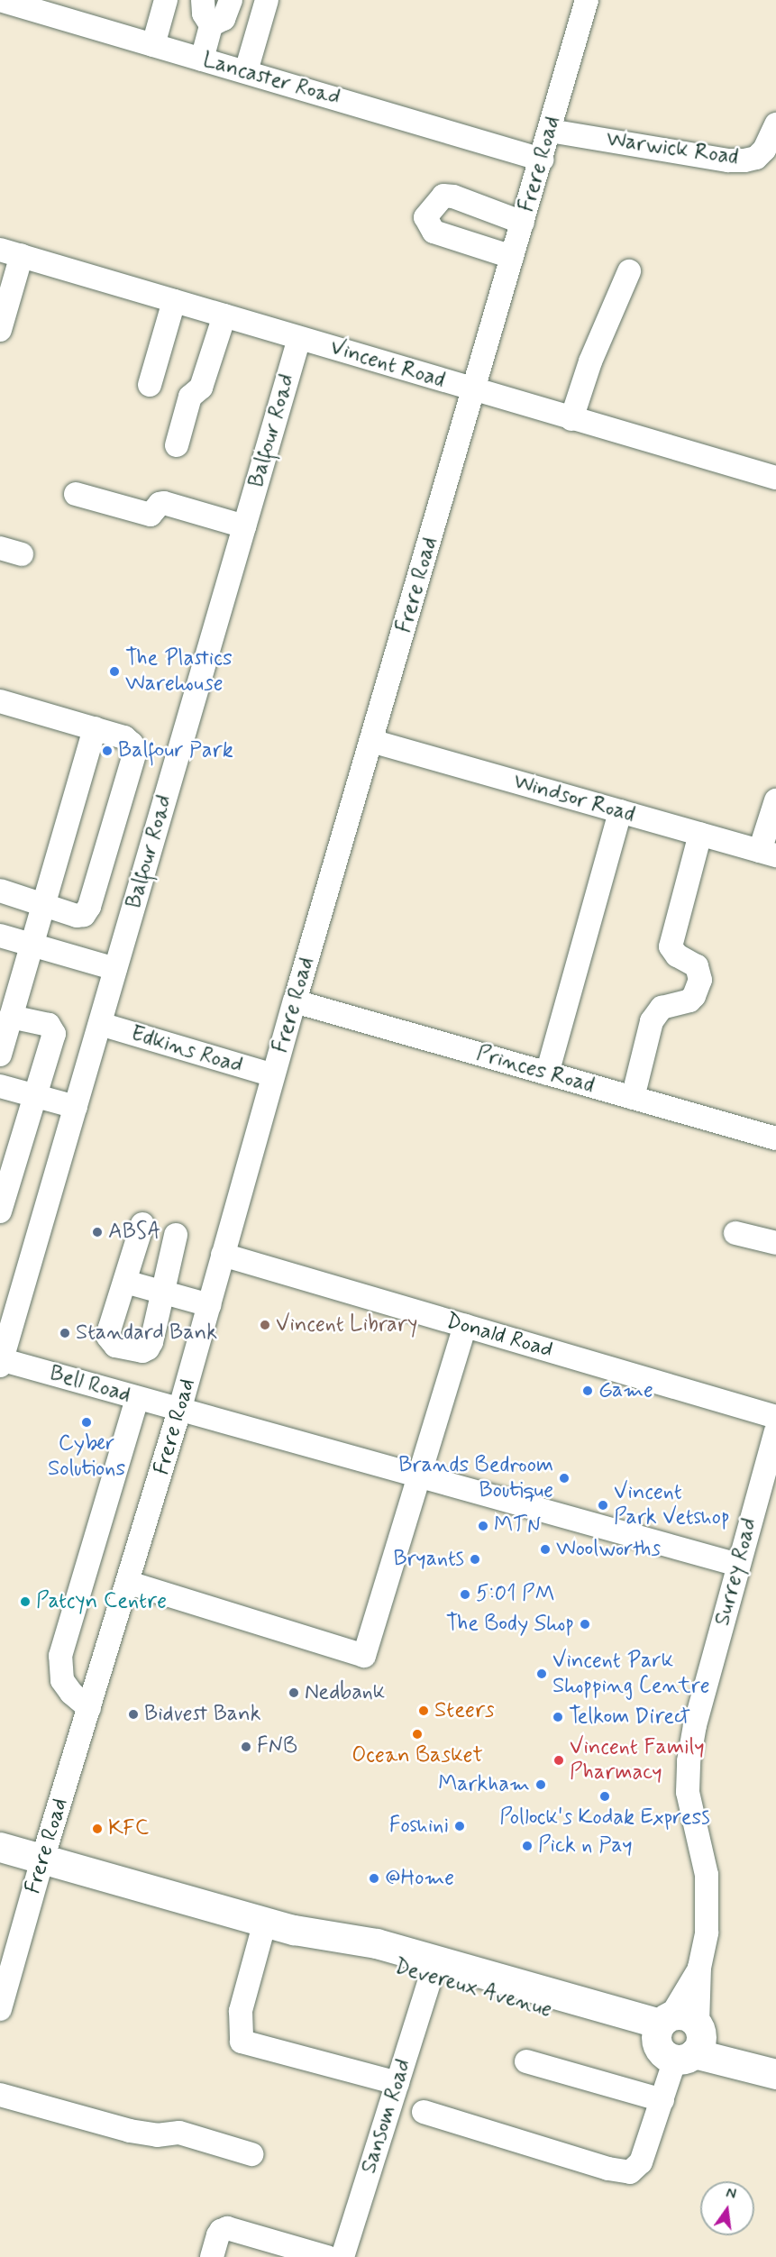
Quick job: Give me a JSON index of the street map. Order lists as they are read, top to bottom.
{
  "streets": {
    "main road": ["Devereux Avenue"],
    "street": [
      "Lancaster Road",
      "Warwick Road",
      "Frere Road",
      "Vincent Road",
      "Balfour Road",
      "Windsor Road",
      "Edkins Road",
      "Princes Road",
      "Donald Road",
      "Bell Road",
      "Surrey Road",
      "Sansom Road"
    ]
  },
  "crossings": [
    ["Lancaster Road", "Frere Road"],
    ["Warwick Road", "Frere Road"],
    ["Frere Road", "Vincent Road"],
    ["Frere Road", "Windsor Road"],
    ["Frere Road", "Edkins Road"],
    ["Frere Road", "Princes Road"],
    ["Frere Road", "Donald Road"],
    ["Frere Road", "Bell Road"],
    ["Frere Road", "Devereux Avenue"],
    ["Vincent Road", "Balfour Road"],
    ["Balfour Road", "Edkins Road"],
    ["Balfour Road", "Bell Road"],
    ["Bell Road", "Surrey Road"],
    ["Surrey Road", "Devereux Avenue"],
    ["Devereux Avenue", "Sansom Road"]
  ],
  "places": [
    "The Plastics Warehouse",
    "Balfour Park",
    "ABSA",
    "Vincent Library",
    "Standard Bank",
    "Game",
    "Cyber Solutions",
    "Brands Bedroom Boutique",
    "Vincent Park Vetshop",
    "MTN",
    "Woolworths",
    "Bryants",
    "5:01 PM",
    "Patcyn Centre",
    "The Body Shop",
    "Vincent Park Shopping Centre",
    "Nedbank",
    "Steers",
    "Bidvest Bank",
    "Telkom Direct",
    "Ocean Basket",
    "FNB",
    "Vincent Family Pharmacy",
    "Markham",
    "Pollock's Kodak Express",
    "Foshini",
    "KFC",
    "Pick n Pay",
    "@Home"
  ],
  "north": "top"
}
